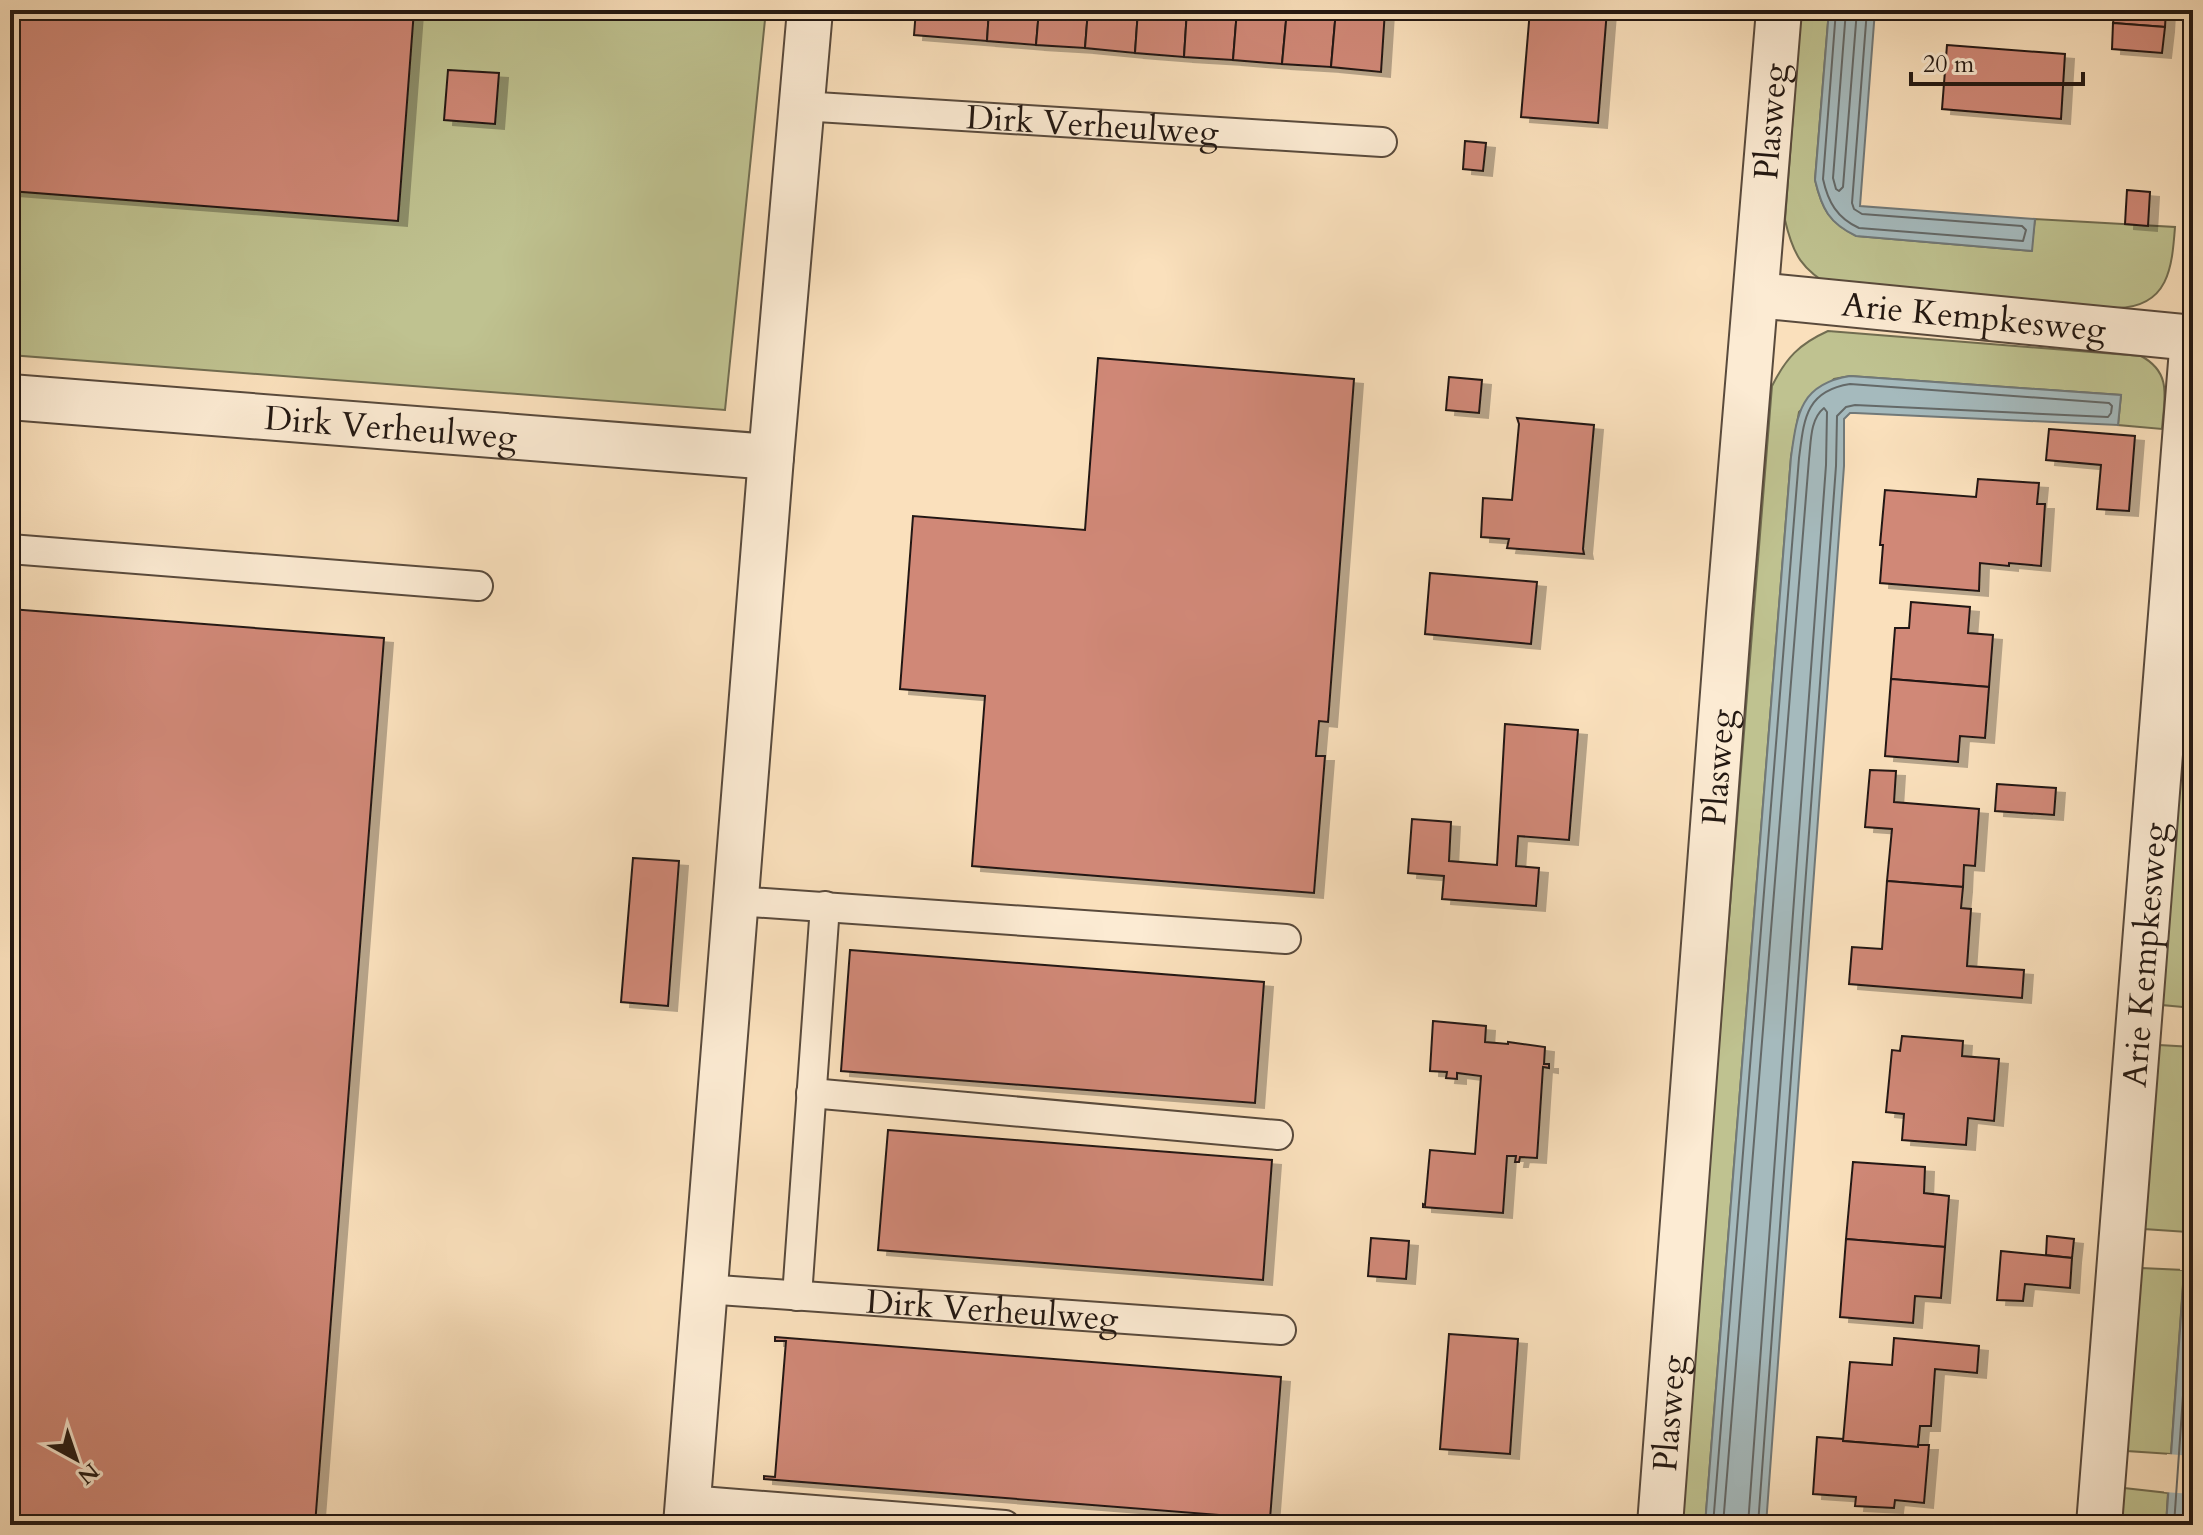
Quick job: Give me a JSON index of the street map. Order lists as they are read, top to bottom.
{
  "streets": {
    "street": ["Plasweg", "Dirk Verheulweg", "Arie Kempkesweg"]
  },
  "crossings": [
    ["Plasweg", "Arie Kempkesweg"]
  ],
  "scale_bar": "20 m",
  "north": "bottom right"
}
